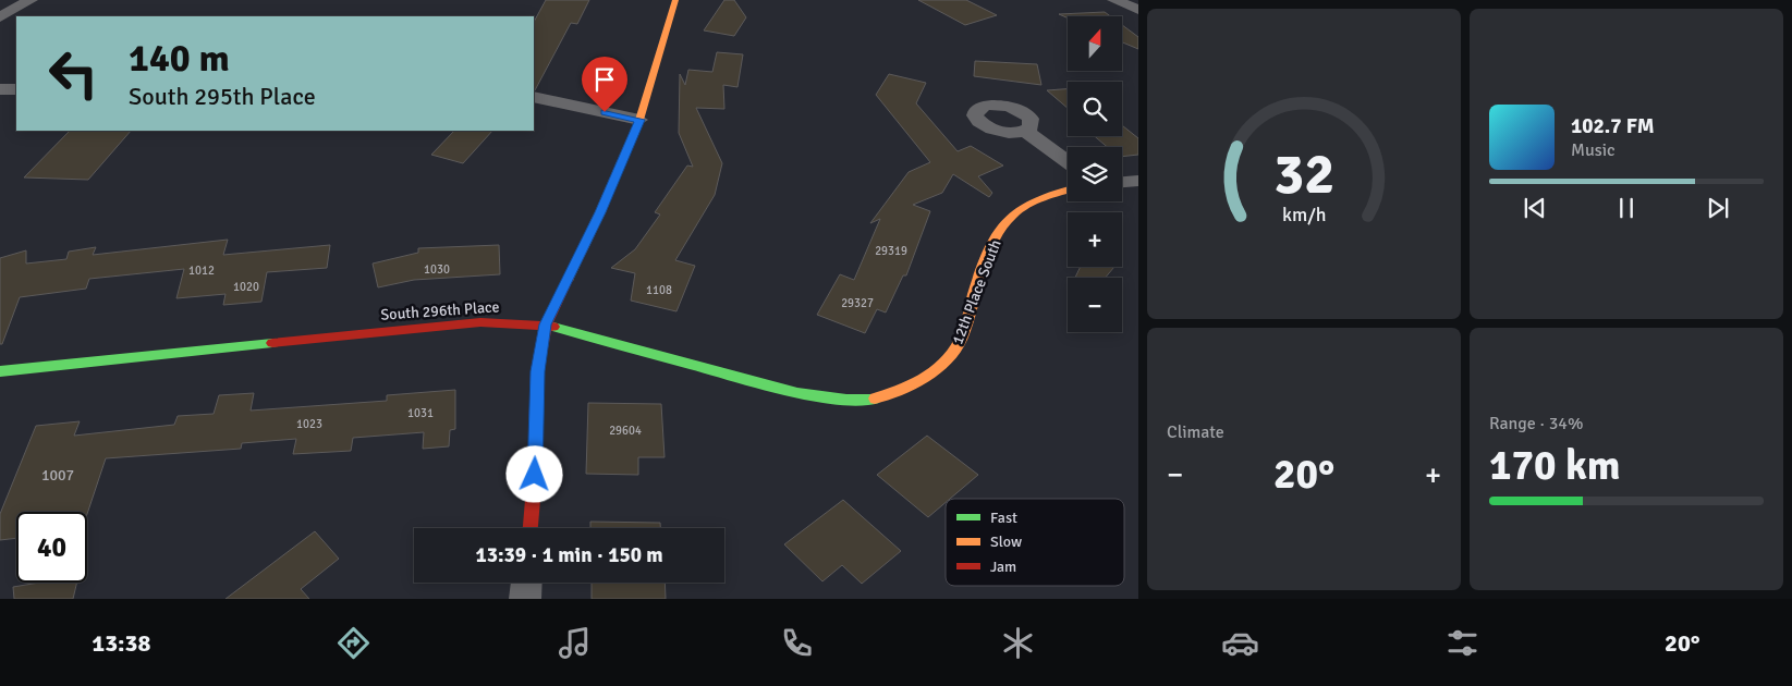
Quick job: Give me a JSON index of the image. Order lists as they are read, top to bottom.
{
  "streets": {
    "street": ["12th Place South", "South 296th Place"]
  },
  "crossings": [
    ["12th Place South", "South 296th Place"]
  ],
  "house_numbers": [
    "29319",
    "1030",
    "1012",
    "1020",
    "1108",
    "29327",
    "1031",
    "1023",
    "29604",
    "1007"
  ],
  "legend": ["Fast", "Slow", "Jam"],
  "north": "top",
  "page": {
    "map_buttons": ["+", "−"],
    "turn": ["140 m", "South 295th Place"],
    "song": ["102.7 FM", "Music"],
    "tile": [
      "Climate",
      ["Range · 34%", "170 km"]
    ],
    "heat": ["−", "20°", "+"],
    "limit": "40",
    "trip": "13:39 · 1 min · 150 m",
    "tabs": ["13:38", "20°"],
    "gauge": ["32", "km/h"]
  }
}
